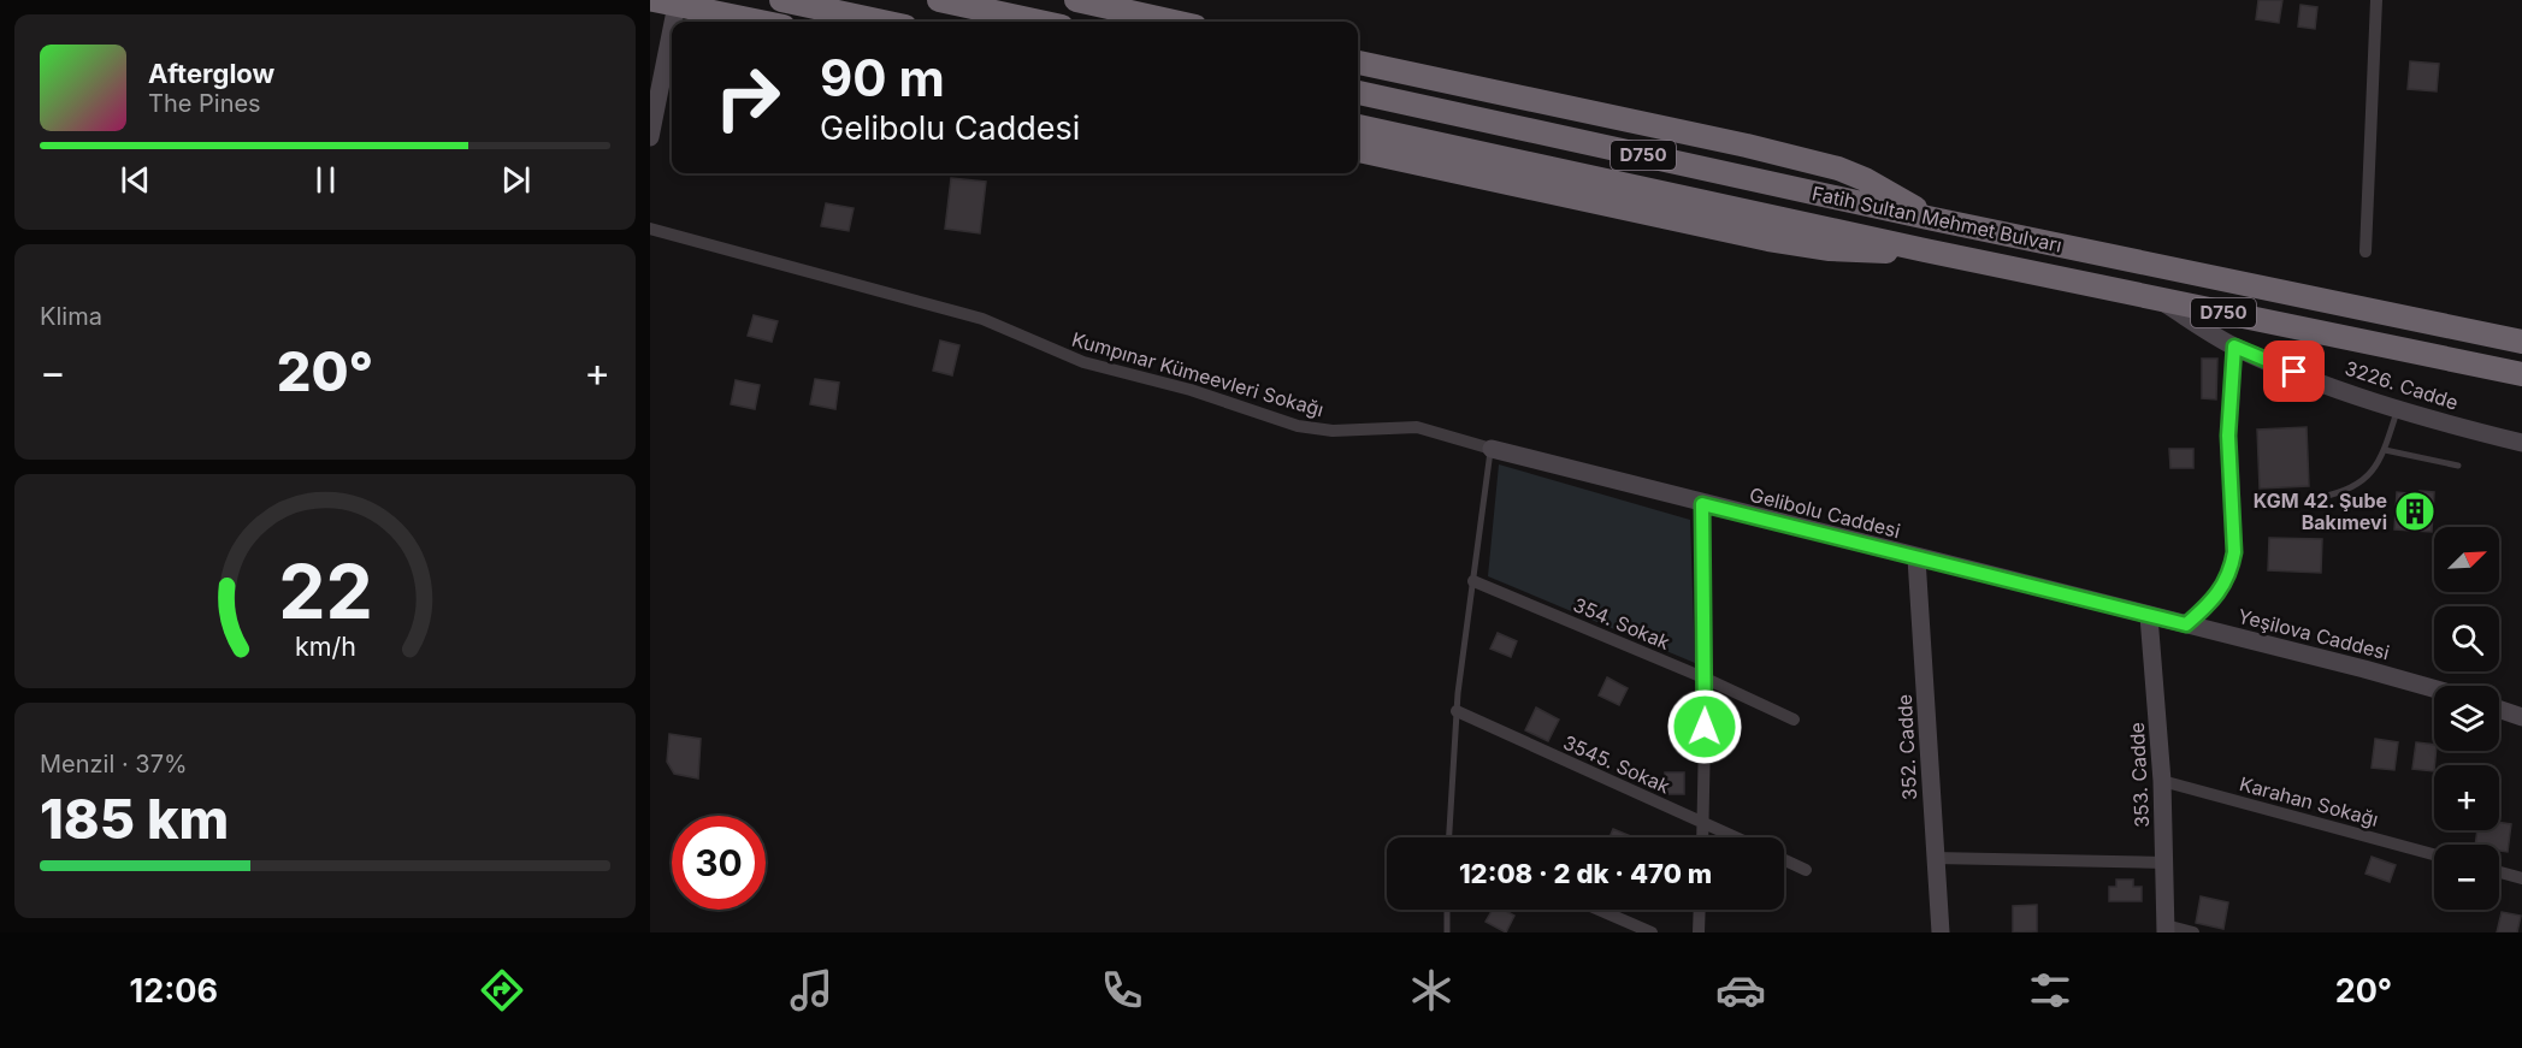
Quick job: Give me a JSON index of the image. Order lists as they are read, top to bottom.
{
  "streets": {
    "highway": ["D750", "Fatih Sultan Mehmet Bulvarı"],
    "street": [
      "Kumpınar Kümeevleri Sokağı",
      "3226. Cadde",
      "Gelibolu Caddesi",
      "354. Sokak",
      "Yeşilova Caddesi",
      "352. Cadde",
      "3545. Sokak",
      "353. Cadde",
      "Karahan Sokağı"
    ]
  },
  "crossings": [
    ["Fatih Sultan Mehmet Bulvarı", "3226. Cadde"],
    ["Kumpınar Kümeevleri Sokağı", "Gelibolu Caddesi"],
    ["Gelibolu Caddesi", "Yeşilova Caddesi"],
    ["Gelibolu Caddesi", "352. Cadde"],
    ["Gelibolu Caddesi", "353. Cadde"],
    ["Yeşilova Caddesi", "353. Cadde"],
    ["353. Cadde", "Karahan Sokağı"]
  ],
  "places": {
    "building": ["KGM 42. Şube Bakımevi"]
  },
  "north": "top right",
  "page": {
    "turn": ["90 m", "Gelibolu Caddesi"],
    "song": ["Afterglow", "The Pines"],
    "tile": [
      "Klima",
      ["Menzil · 37%", "185 km"]
    ],
    "heat": ["−", "20°", "+"],
    "map_buttons": ["+", "−"],
    "limit": "30",
    "trip": "12:08 · 2 dk · 470 m",
    "tabs": ["12:06", "20°"],
    "gauge": ["22", "km/h"]
  }
}
